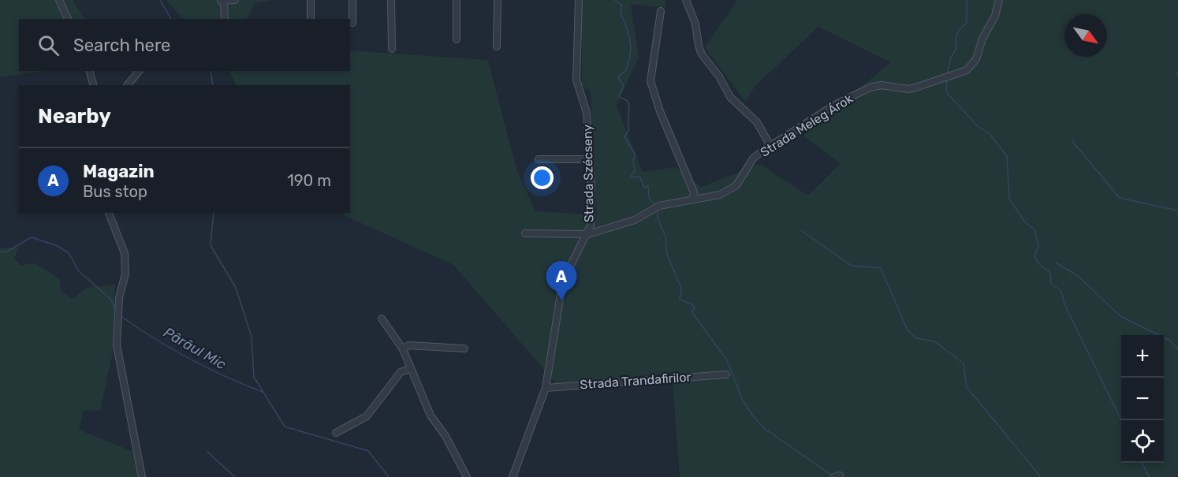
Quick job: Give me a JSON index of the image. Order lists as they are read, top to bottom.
{
  "streets": {
    "street": ["Strada Meleg Árok", "Strada Szécseny", "Strada Trandafirilor"]
  },
  "crossings": [
    ["Strada Meleg Árok", "Strada Szécseny"],
    ["Strada Szécseny", "Strada Trandafirilor"]
  ],
  "water": ["Pârâul Mic"],
  "north": "bottom right",
  "page": {
    "search": "Search here",
    "heading": "Nearby",
    "list": [
      {
        "mark": "A",
        "name": "Magazin",
        "note": "Bus stop",
        "value": "190 m"
      }
    ],
    "pins": "A",
    "map_buttons": ["+", "−"]
  }
}
